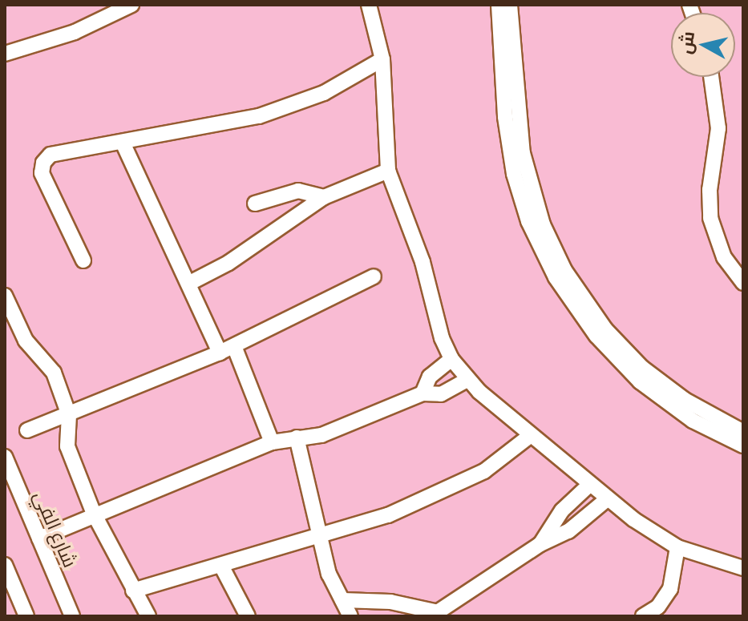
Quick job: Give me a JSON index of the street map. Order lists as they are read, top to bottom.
{
  "streets": {
    "street": ["شارع الفي"]
  },
  "north": "left"
}
